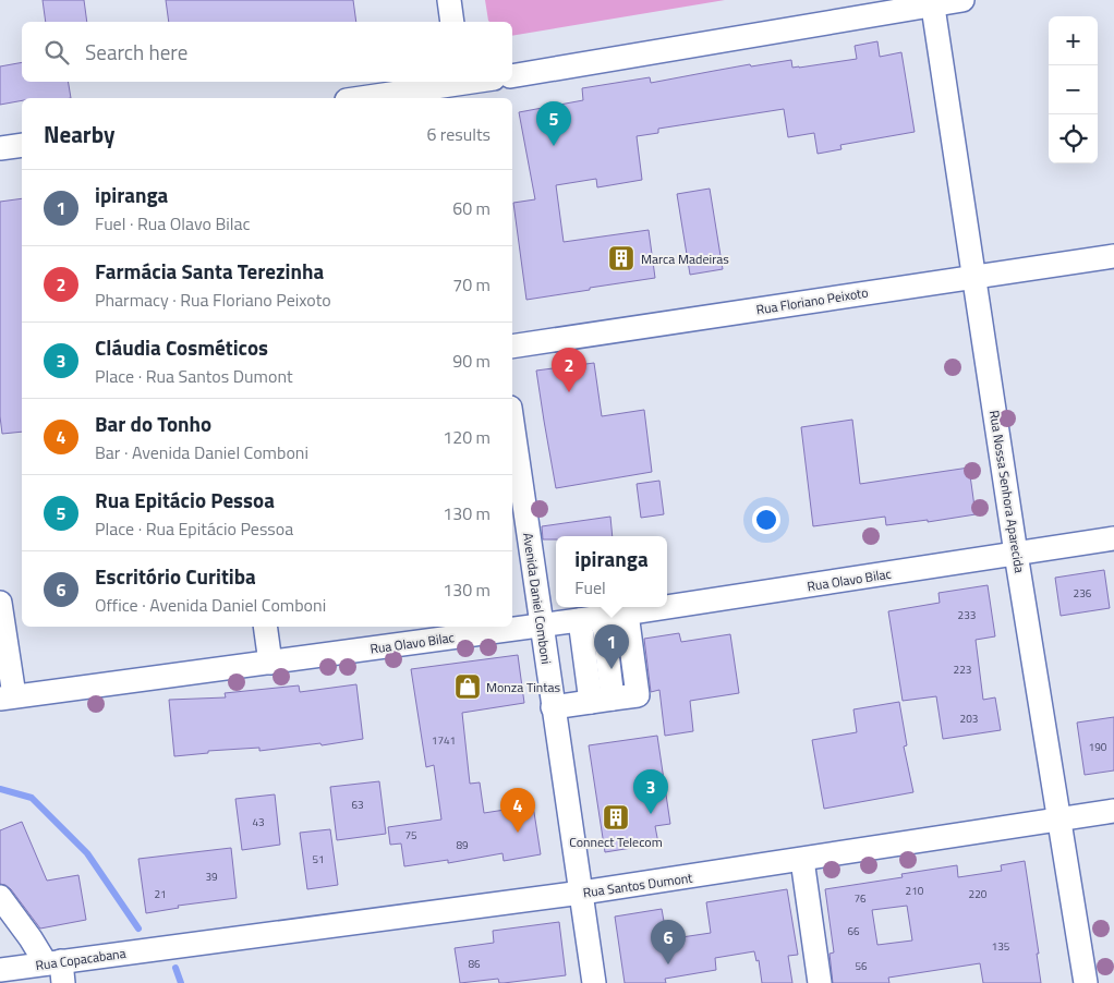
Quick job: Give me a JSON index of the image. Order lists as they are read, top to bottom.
{
  "streets": {
    "street": [
      "Rua Floriano Peixoto",
      "Rua Nossa Senhora Aparecida",
      "Rua Olavo Bilac",
      "Avenida Daniel Comboni",
      "Rua Santos Dumont",
      "Rua Copacabana"
    ]
  },
  "crossings": [
    ["Rua Floriano Peixoto", "Rua Nossa Senhora Aparecida"],
    ["Rua Nossa Senhora Aparecida", "Rua Olavo Bilac"],
    ["Rua Nossa Senhora Aparecida", "Rua Santos Dumont"],
    ["Rua Olavo Bilac", "Avenida Daniel Comboni"],
    ["Avenida Daniel Comboni", "Rua Santos Dumont"],
    ["Rua Santos Dumont", "Rua Copacabana"]
  ],
  "places": {
    "building": ["Marca Madeiras", "Connect Telecom"],
    "shop": ["Monza Tintas"]
  },
  "house_numbers": [
    "236",
    "233",
    "223",
    "203",
    "1741",
    "190",
    "63",
    "43",
    "75",
    "89",
    "51",
    "39",
    "210",
    "21",
    "220",
    "76",
    "66",
    "135",
    "86",
    "56"
  ],
  "page": {
    "map_buttons": ["+", "−"],
    "search": "Search here",
    "heading": ["Nearby", "6 results"],
    "pins": [
      "5",
      "2",
      "1",
      "3",
      "4",
      "6"
    ],
    "list": [
      {
        "mark": "1",
        "name": "ipiranga",
        "note": "Fuel · Rua Olavo Bilac",
        "value": "60 m"
      },
      {
        "mark": "2",
        "name": "Farmácia Santa Terezinha",
        "note": "Pharmacy · Rua Floriano Peixoto",
        "value": "70 m"
      },
      {
        "mark": "3",
        "name": "Cláudia Cosméticos",
        "note": "Place · Rua Santos Dumont",
        "value": "90 m"
      },
      {
        "mark": "4",
        "name": "Bar do Tonho",
        "note": "Bar · Avenida Daniel Comboni",
        "value": "120 m"
      },
      {
        "mark": "5",
        "name": "Rua Epitácio Pessoa",
        "note": "Place · Rua Epitácio Pessoa",
        "value": "130 m"
      },
      {
        "mark": "6",
        "name": "Escritório Curitiba",
        "note": "Office · Avenida Daniel Comboni",
        "value": "130 m"
      }
    ],
    "popup": ["ipiranga", "Fuel"]
  }
}
